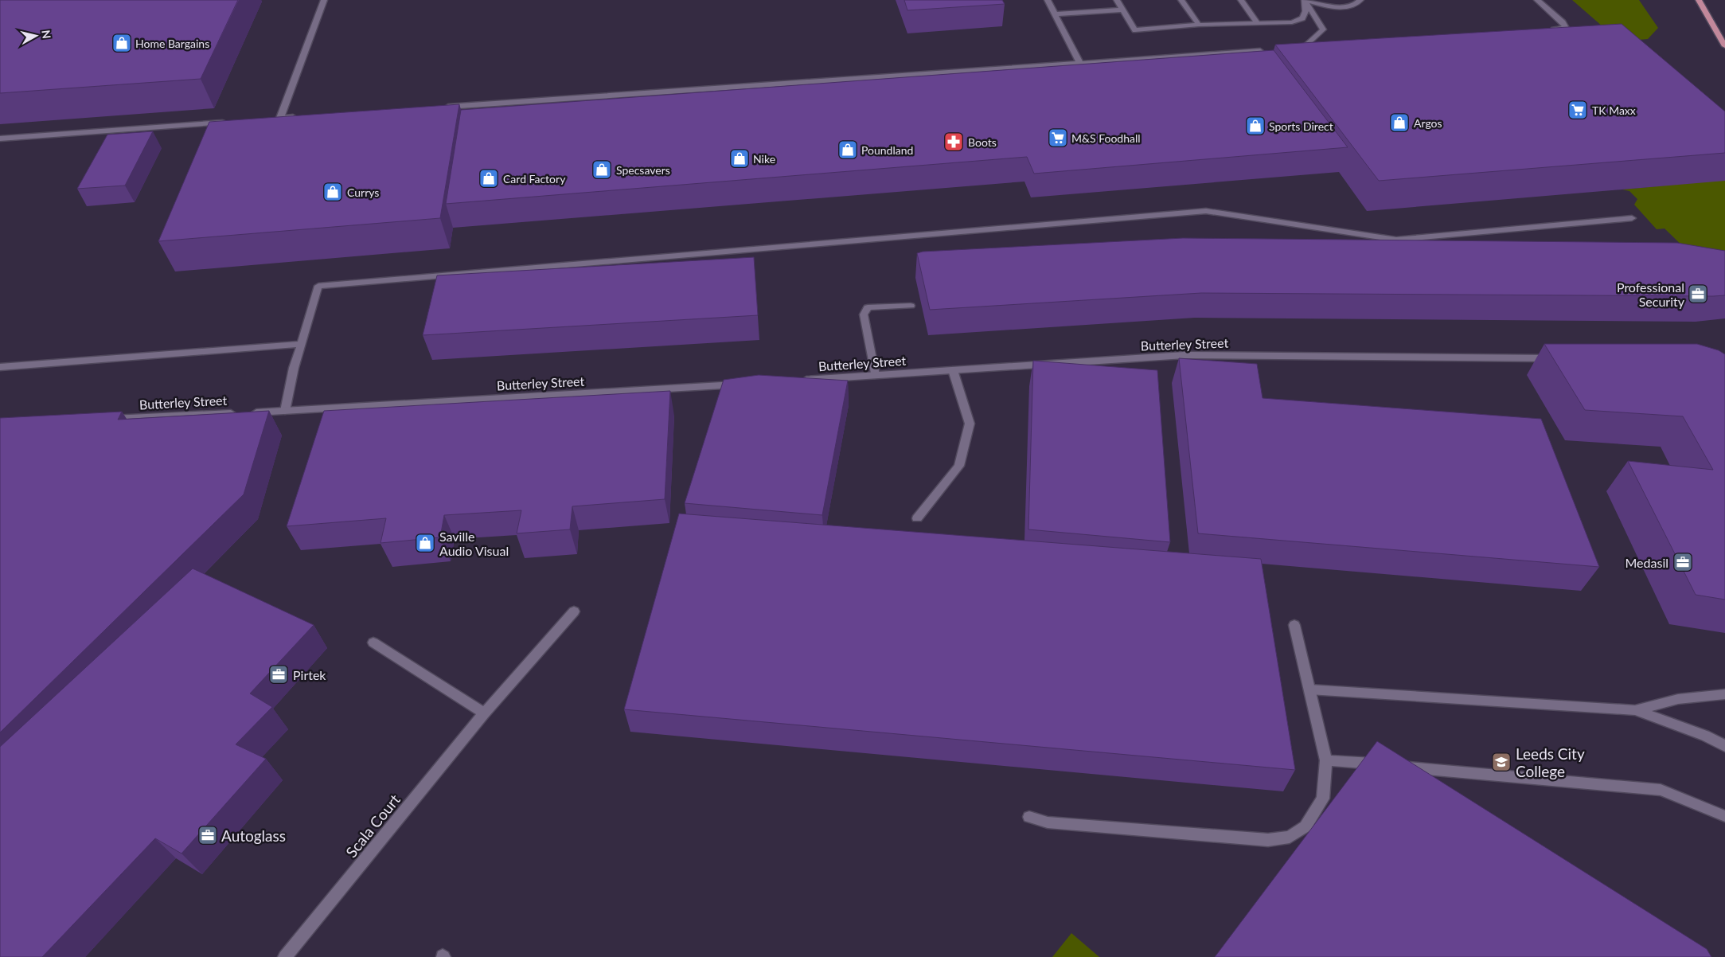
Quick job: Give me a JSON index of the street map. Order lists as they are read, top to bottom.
{
  "streets": {
    "street": ["Butterley Street", "Scala Court"]
  },
  "places": {
    "shop": [
      "Home Bargains",
      "Argos",
      "Sports Direct",
      "Poundland",
      "Nike",
      "Specsavers",
      "Card Factory",
      "Currys",
      "Saville Audio Visual"
    ],
    "supermarket": ["TK Maxx", "M&S Foodhall"],
    "pharmacy": ["Boots"],
    "office": [
      "Professional Security",
      "Medasil",
      "Pirtek",
      "Autoglass"
    ],
    "school or university": ["Leeds City College"]
  },
  "north": "right"
}
